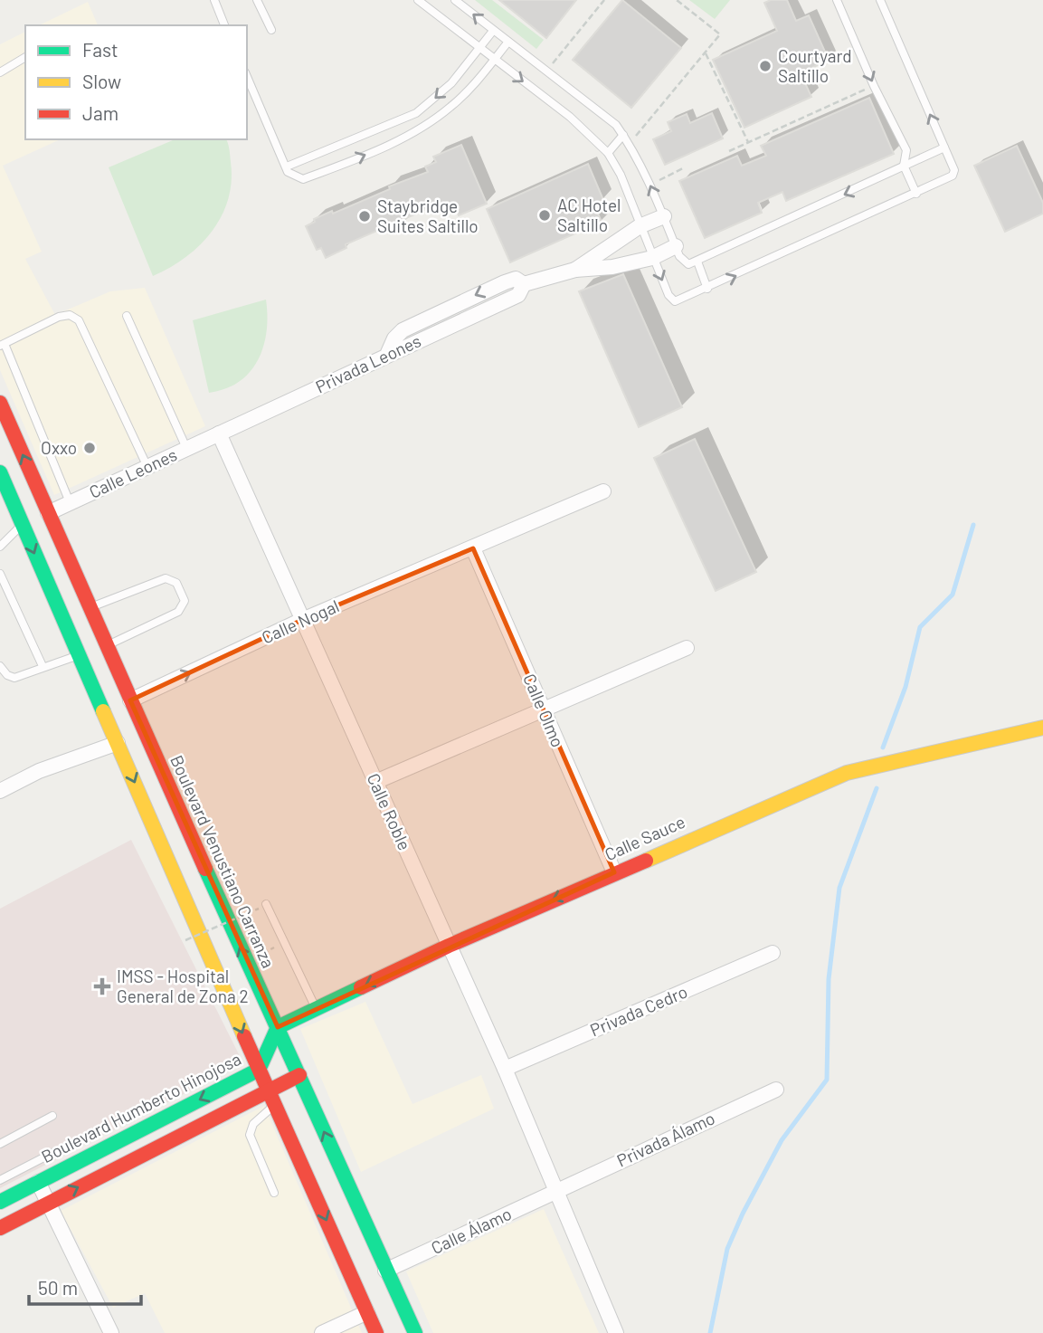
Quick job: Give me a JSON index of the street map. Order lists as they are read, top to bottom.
{
  "streets": {
    "main road": ["Calle Sauce", "Boulevard Venustiano Carranza", "Boulevard Humberto Hinojosa"],
    "street": [
      "Privada Leones",
      "Calle Leones",
      "Calle Nogal",
      "Calle Olmo",
      "Calle Roble",
      "Privada Cedro",
      "Privada Álamo",
      "Calle Álamo"
    ]
  },
  "crossings": [
    ["Privada Leones", "Calle Leones"],
    ["Privada Leones", "Calle Roble"],
    ["Calle Leones", "Calle Roble"],
    ["Calle Leones", "Boulevard Venustiano Carranza"],
    ["Calle Nogal", "Calle Olmo"],
    ["Calle Nogal", "Calle Roble"],
    ["Calle Nogal", "Boulevard Venustiano Carranza"],
    ["Calle Olmo", "Calle Sauce"],
    ["Calle Roble", "Calle Sauce"],
    ["Calle Roble", "Privada Cedro"],
    ["Calle Roble", "Privada Álamo"],
    ["Calle Roble", "Calle Álamo"],
    ["Calle Sauce", "Boulevard Venustiano Carranza"],
    ["Calle Sauce", "Boulevard Humberto Hinojosa"],
    ["Boulevard Venustiano Carranza", "Boulevard Humberto Hinojosa"],
    ["Boulevard Venustiano Carranza", "Calle Álamo"],
    ["Privada Álamo", "Calle Álamo"]
  ],
  "one_way": ["Calle Nogal", "Calle Sauce"],
  "places": {
    "other": [
      "Courtyard Saltillo",
      "AC Hotel Saltillo",
      "Staybridge Suites Saltillo",
      "Oxxo"
    ],
    "health": ["IMSS - Hospital General de Zona 2"]
  },
  "legend": ["Fast", "Slow", "Jam"],
  "scale_bar": "50 m"
}
